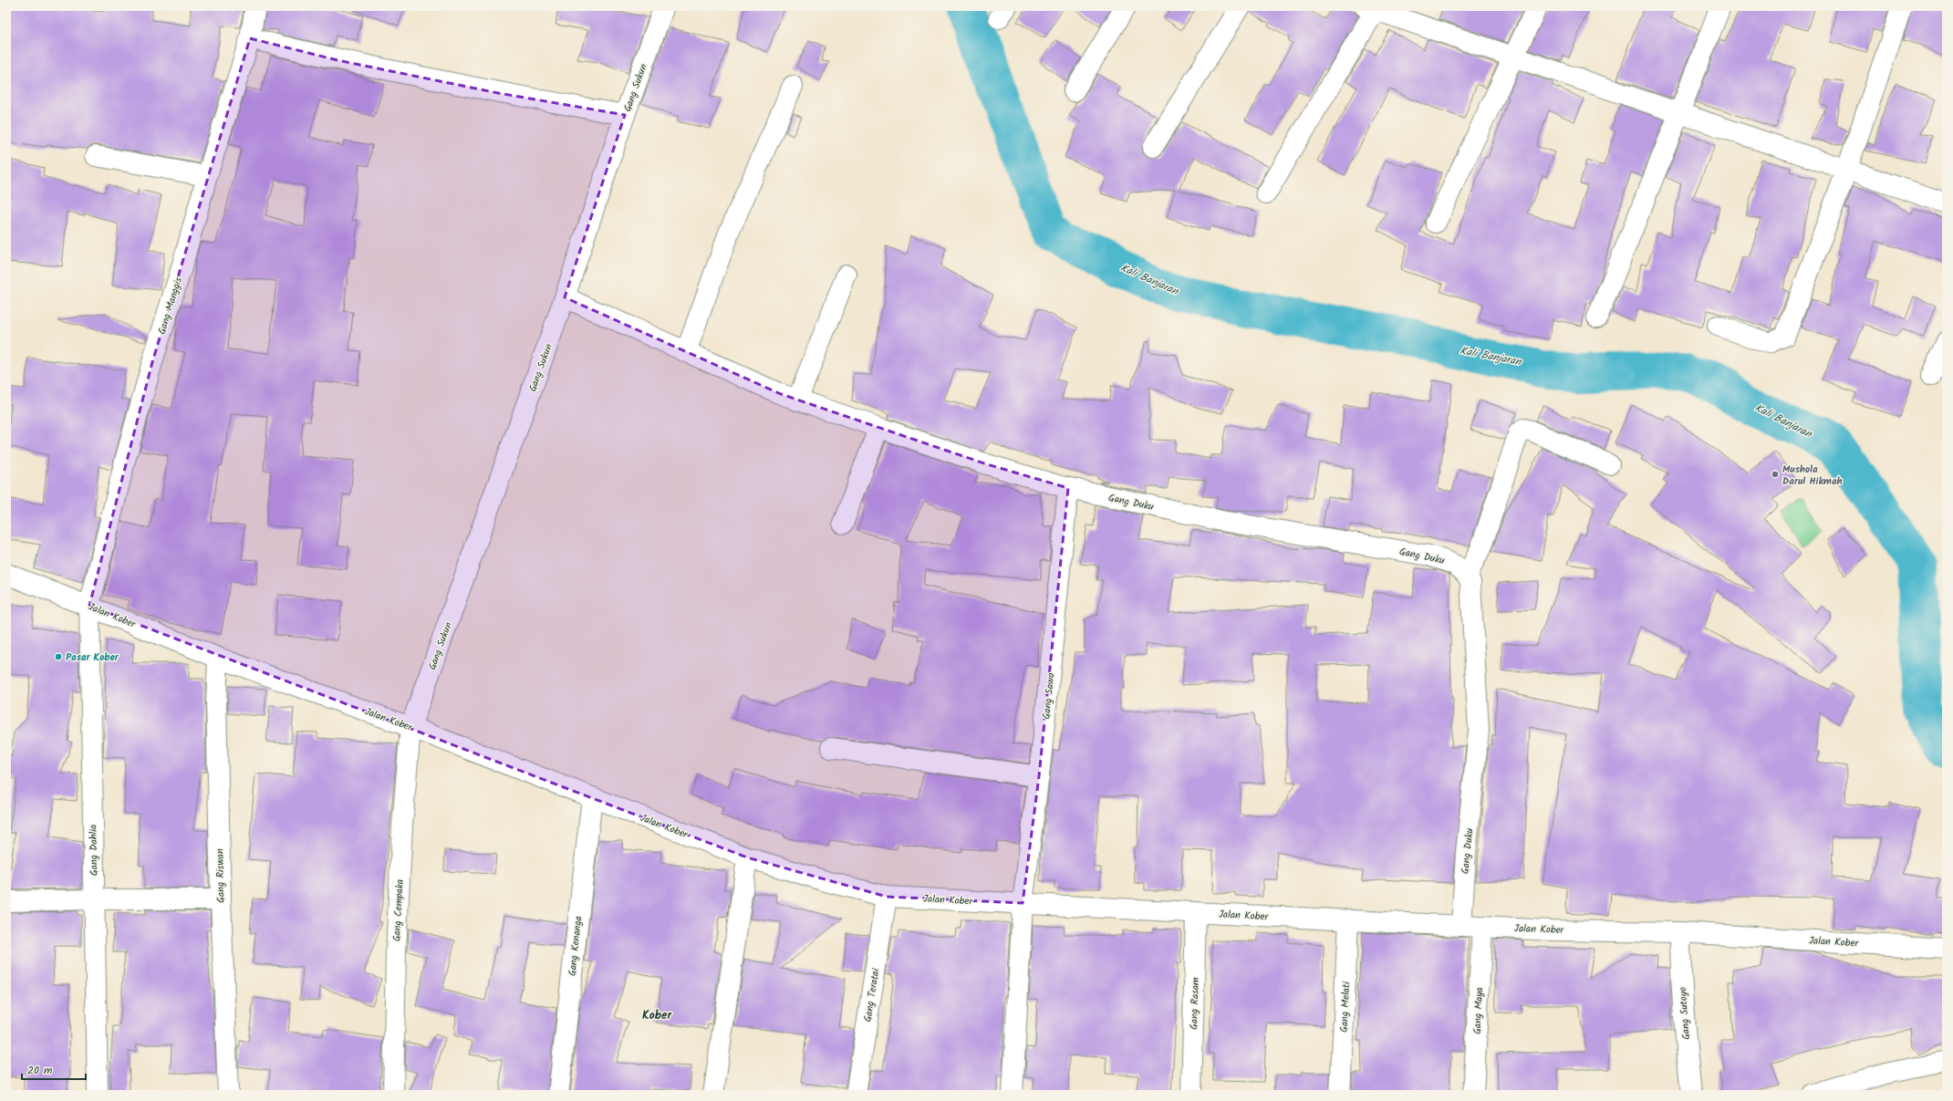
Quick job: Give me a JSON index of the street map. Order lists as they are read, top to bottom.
{
  "streets": {
    "street": [
      "Gang Sukun",
      "Gang Manggis",
      "Gang Duku",
      "Jalan Kober",
      "Gang Sawo",
      "Gang Dahlia",
      "Gang Riswan",
      "Gang Cempaka",
      "Gang Kenanga",
      "Gang Teratai",
      "Gang Rasam",
      "Gang Melati",
      "Gang Maya",
      "Gang Sutoyo"
    ]
  },
  "crossings": [
    ["Gang Sukun", "Gang Duku"],
    ["Gang Sukun", "Jalan Kober"],
    ["Gang Sukun", "Gang Cempaka"],
    ["Gang Manggis", "Jalan Kober"],
    ["Gang Manggis", "Gang Dahlia"],
    ["Gang Duku", "Jalan Kober"],
    ["Gang Duku", "Gang Sawo"],
    ["Jalan Kober", "Gang Sawo"],
    ["Jalan Kober", "Gang Dahlia"],
    ["Jalan Kober", "Gang Riswan"],
    ["Jalan Kober", "Gang Cempaka"],
    ["Jalan Kober", "Gang Kenanga"],
    ["Jalan Kober", "Gang Teratai"],
    ["Jalan Kober", "Gang Rasam"],
    ["Jalan Kober", "Gang Melati"],
    ["Jalan Kober", "Gang Maya"],
    ["Jalan Kober", "Gang Sutoyo"]
  ],
  "districts": ["Kober"],
  "water": ["Kali Banjaran"],
  "places": ["Mushola Darul Hikmah", "Pasar Kober"],
  "scale_bar": "20 m"
}
